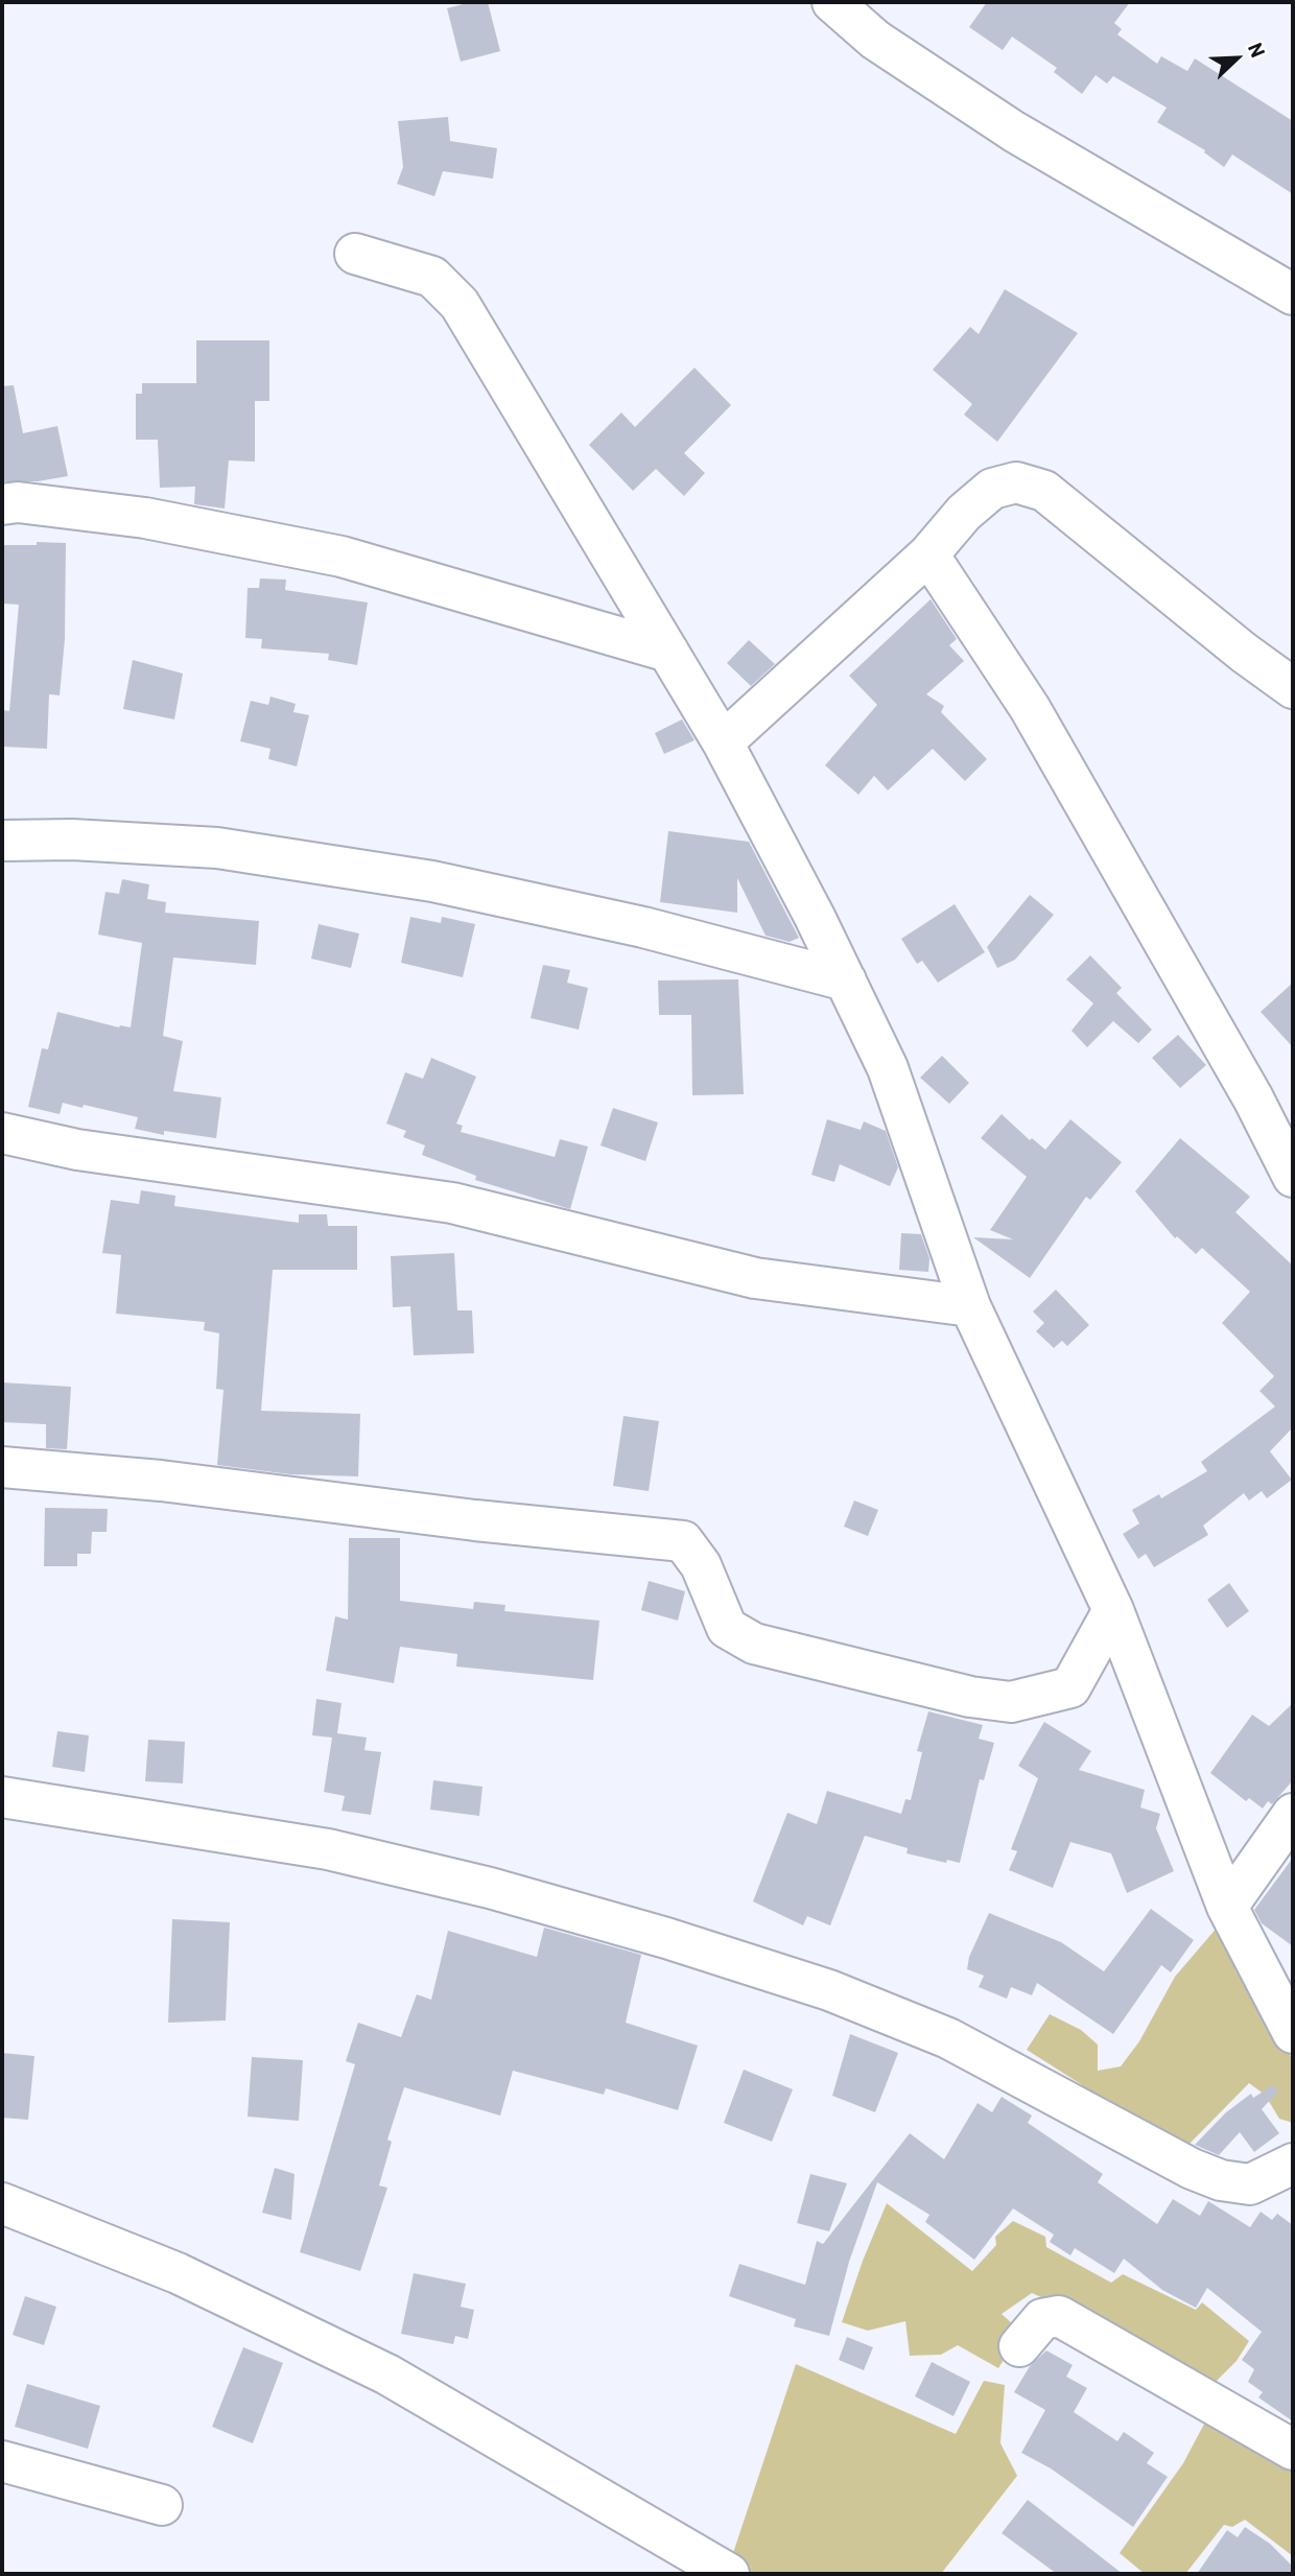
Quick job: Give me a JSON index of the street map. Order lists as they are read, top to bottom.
{
  "north": "top right"
}
